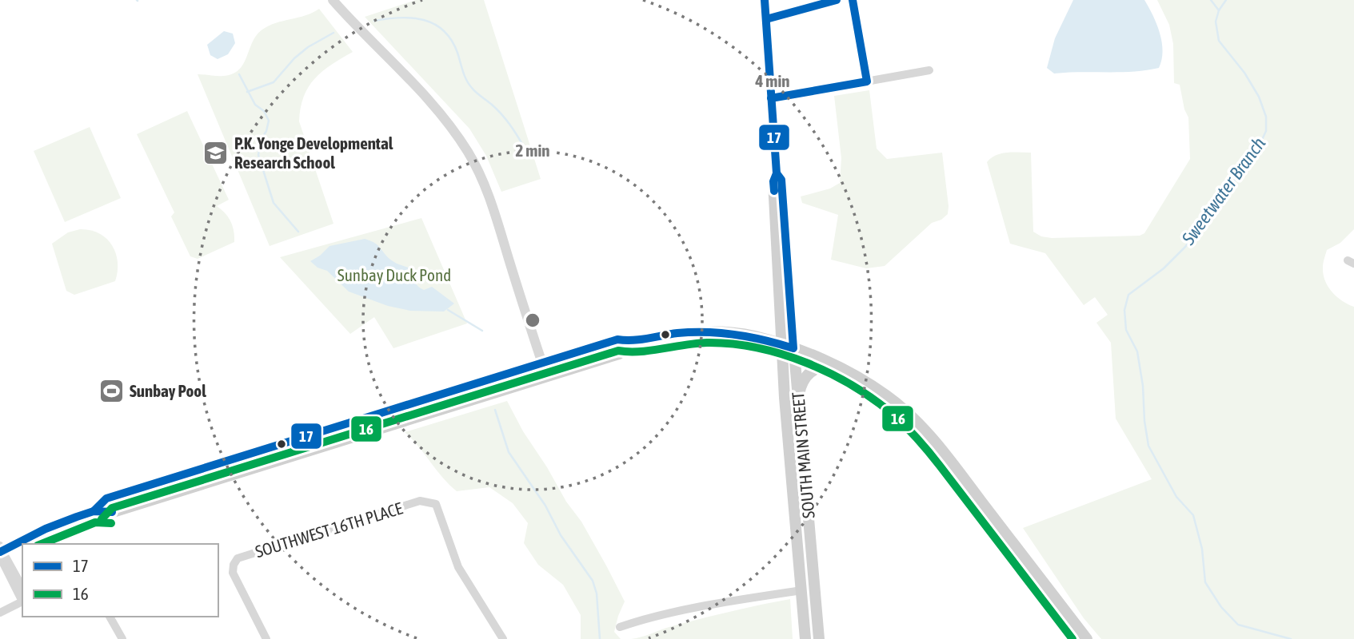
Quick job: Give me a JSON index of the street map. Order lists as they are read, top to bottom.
{
  "streets": {
    "main road": ["SOUTH MAIN STREET"],
    "street": ["SOUTHWEST 16TH PLACE"]
  },
  "water": ["Sweetwater Branch"],
  "parks": ["Sunbay Duck Pond"],
  "places": {
    "school or university": ["P.K. Yonge Developmental Research School"],
    "sports": ["Sunbay Pool"]
  },
  "lines": ["transit line 17", "transit line 16"],
  "legend": ["17", "16"],
  "rings": ["4 min", "2 min"]
}
